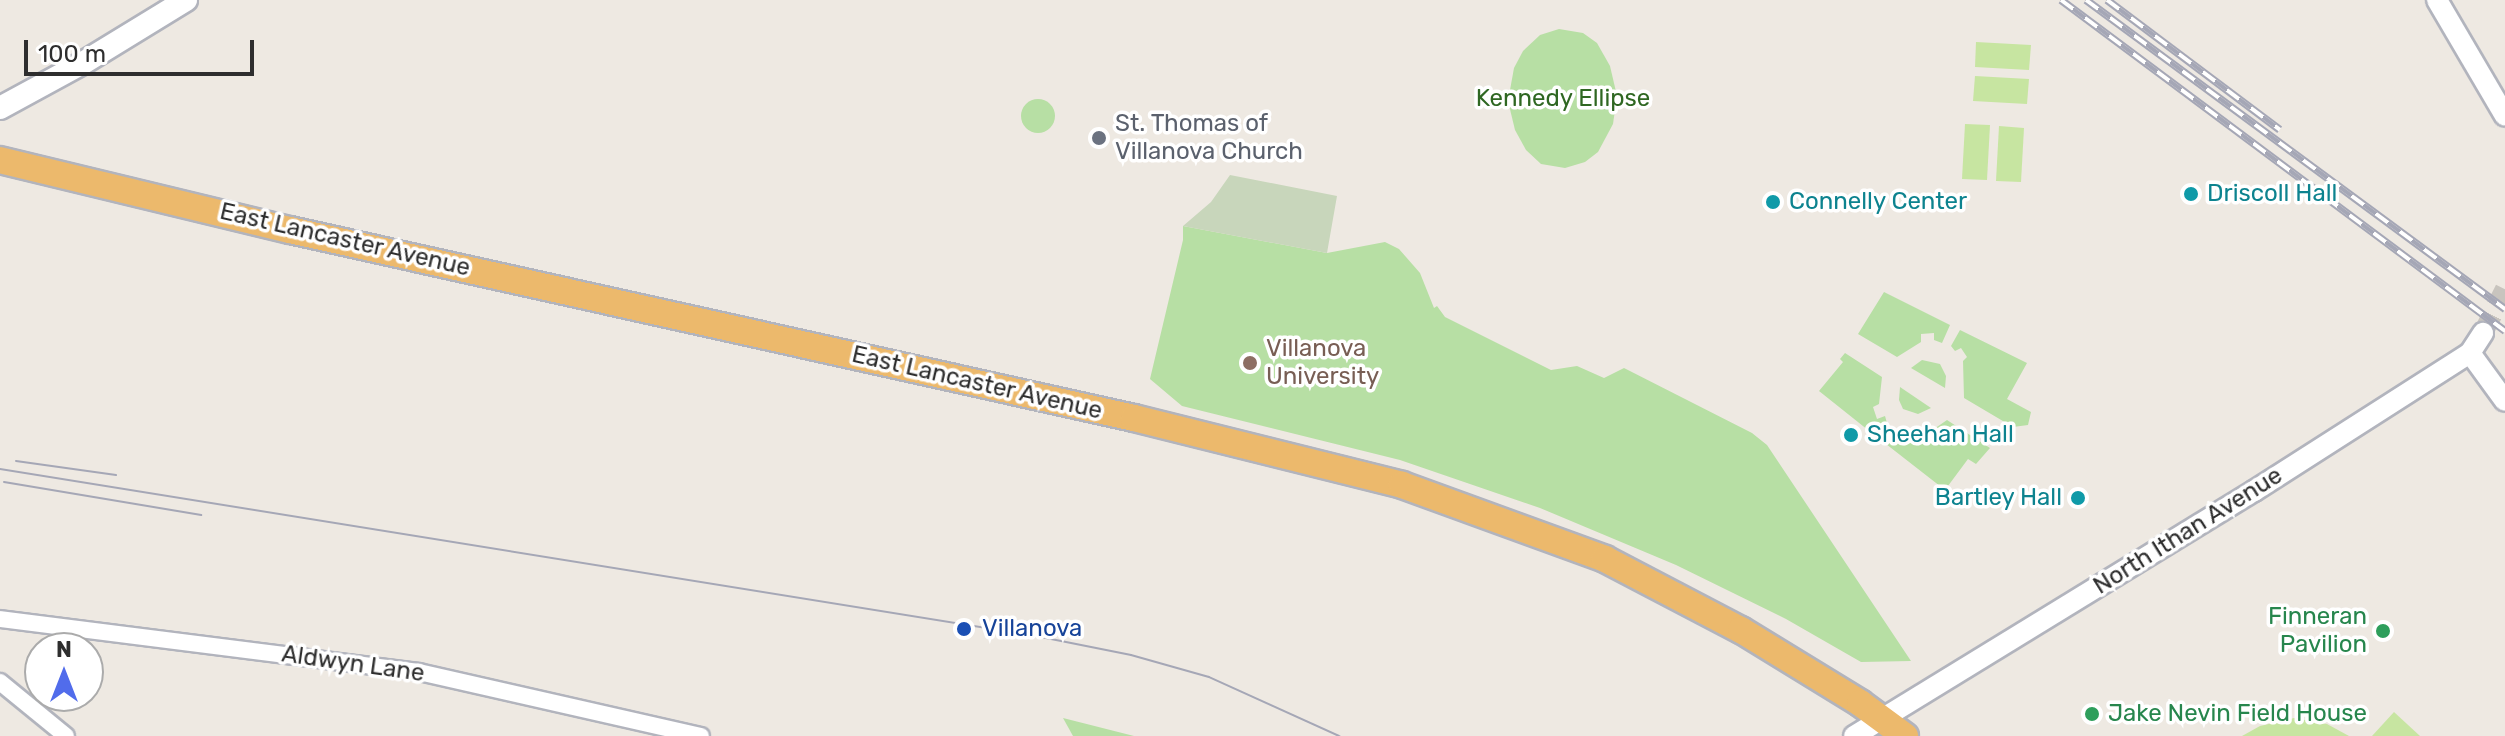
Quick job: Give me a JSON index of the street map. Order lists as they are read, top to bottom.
{
  "streets": {
    "highway": ["East Lancaster Avenue"],
    "street": ["North Ithan Avenue", "Aldwyn Lane"]
  },
  "crossings": [
    ["East Lancaster Avenue", "North Ithan Avenue"]
  ],
  "parks": ["Kennedy Ellipse"],
  "places": [
    "St. Thomas of Villanova Church",
    "Driscoll Hall",
    "Connelly Center",
    "Villanova University",
    "Sheehan Hall",
    "Bartley Hall",
    "Villanova",
    "Finneran Pavilion",
    "Jake Nevin Field House"
  ],
  "scale_bar": "100 m",
  "north": "top"
}
